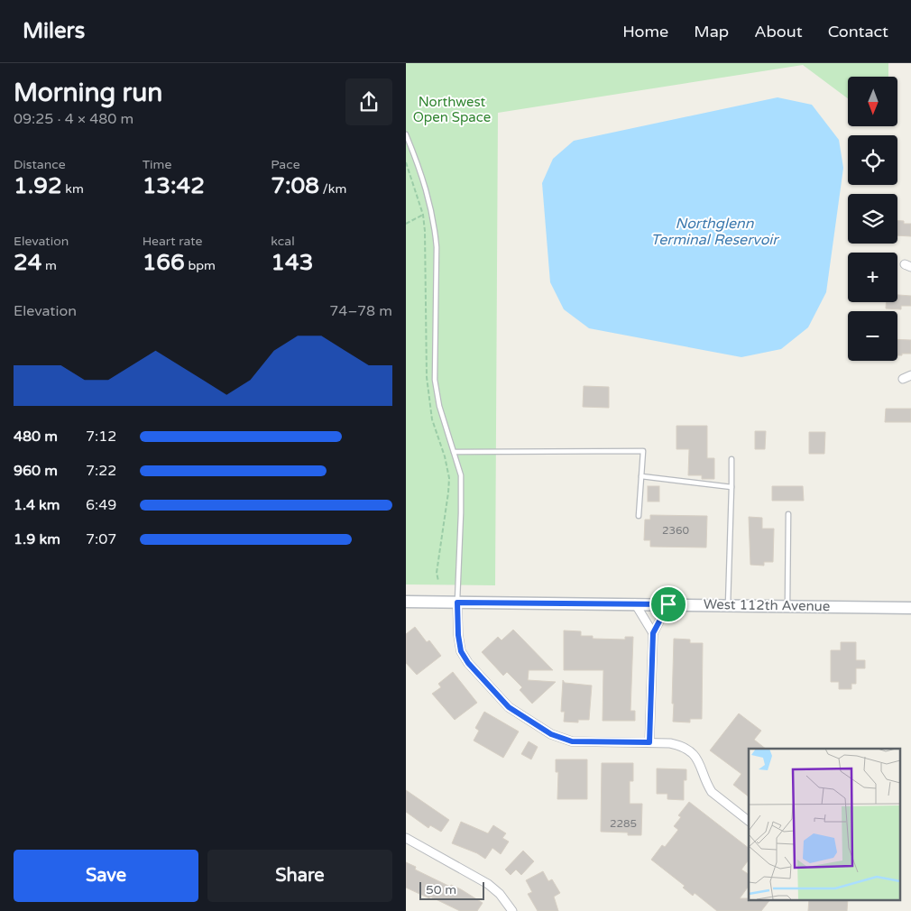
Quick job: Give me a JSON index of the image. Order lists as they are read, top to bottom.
{
  "streets": {
    "main road": ["West 112th Avenue"]
  },
  "water": ["Northglenn Terminal Reservoir"],
  "parks": ["Northwest Open Space"],
  "house_numbers": ["2360", "2285"],
  "scale_bar": "50 m",
  "north": "bottom",
  "page": {
    "header": "Milers",
    "nav": [
      "Home",
      "Map",
      "About",
      "Contact"
    ],
    "heading": ["Morning run", "09:25 · 4 × 480 m"],
    "map_buttons": ["+", "−"],
    "stats": [
      ["Distance", "1.92 km"],
      ["Time", "13:42"],
      ["Pace", "7:08 /km"],
      ["Elevation", "24 m"],
      ["Heart rate", "166 bpm"],
      ["kcal", "143"]
    ],
    "chart": ["Elevation", "74–78 m"],
    "list": [
      {
        "name": "480 m",
        "note": "7:12"
      },
      {
        "name": "960 m",
        "note": "7:22"
      },
      {
        "name": "1.4 km",
        "note": "6:49"
      },
      {
        "name": "1.9 km",
        "note": "7:07"
      }
    ],
    "buttons": ["Save", "Share"],
    "scale": "50 m"
  }
}
